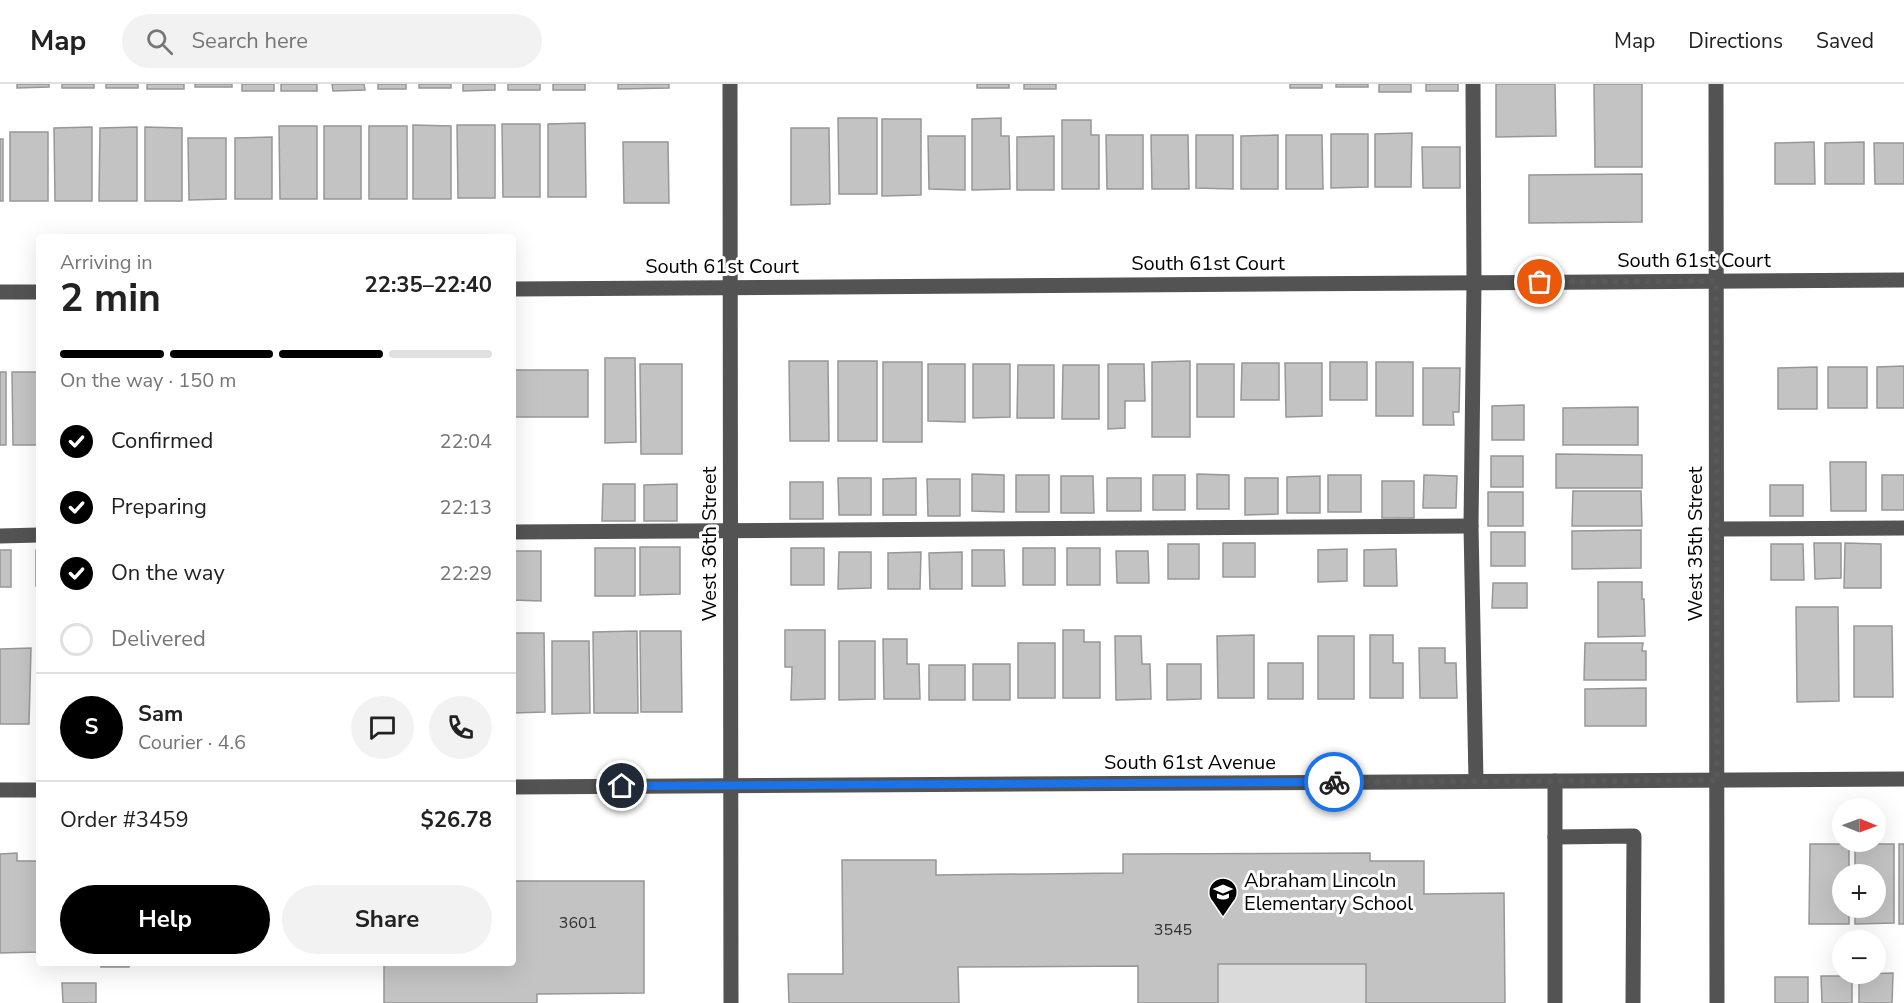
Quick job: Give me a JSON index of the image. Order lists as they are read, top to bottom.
{
  "streets": {
    "street": [
      "South 61st Court",
      "West 36th Street",
      "West 35th Street",
      "South 61st Avenue"
    ]
  },
  "crossings": [
    ["South 61st Court", "West 36th Street"],
    ["South 61st Court", "West 35th Street"],
    ["West 36th Street", "South 61st Avenue"],
    ["West 35th Street", "South 61st Avenue"]
  ],
  "places": {
    "school or university": ["Abraham Lincoln Elementary School"]
  },
  "house_numbers": ["3601", "3545"],
  "north": "right",
  "page": {
    "header": "Map",
    "search": "Search here",
    "nav": ["Map", "Directions", "Saved"],
    "heading": ["2 min", "Arriving in", "22:35–22:40"],
    "panel": [
      "Sam",
      "Courier · 4.6",
      "Order #3459",
      "$26.78"
    ],
    "bar": "On the way · 150 m",
    "list": [
      ["Confirmed", "22:04"],
      ["Preparing", "22:13"],
      ["On the way", "22:29"],
      "Delivered"
    ],
    "round": "S",
    "map_buttons": ["+", "−"],
    "buttons": ["Help", "Share"]
  }
}
